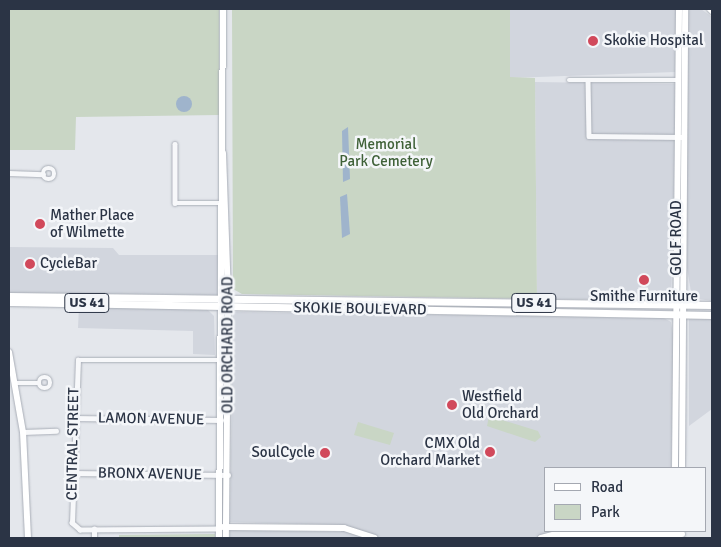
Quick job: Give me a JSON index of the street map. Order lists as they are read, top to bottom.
{
  "streets": {
    "main road": [
      "GOLF ROAD",
      "US 41",
      "SKOKIE BOULEVARD",
      "OLD ORCHARD ROAD"
    ],
    "street": ["LAMON AVENUE", "CENTRAL STREET", "BRONX AVENUE"]
  },
  "crossings": [
    ["GOLF ROAD", "SKOKIE BOULEVARD"],
    ["SKOKIE BOULEVARD", "OLD ORCHARD ROAD"],
    ["OLD ORCHARD ROAD", "LAMON AVENUE"],
    ["OLD ORCHARD ROAD", "CENTRAL STREET"],
    ["OLD ORCHARD ROAD", "BRONX AVENUE"],
    ["LAMON AVENUE", "CENTRAL STREET"],
    ["CENTRAL STREET", "BRONX AVENUE"]
  ],
  "parks": ["Memorial Park Cemetery"],
  "places": [
    "Skokie Hospital",
    "Mather Place of Wilmette",
    "CycleBar",
    "Smithe Furniture",
    "Westfield Old Orchard",
    "CMX Old Orchard Market",
    "SoulCycle"
  ],
  "legend": ["Road", "Park"]
}
